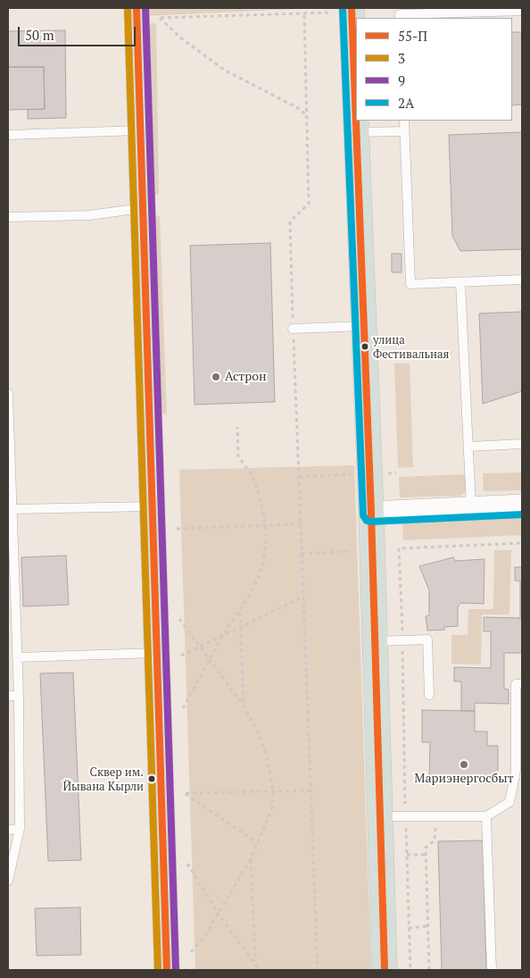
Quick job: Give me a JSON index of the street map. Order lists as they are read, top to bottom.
{
  "places": [
    "улица Фестивальная",
    "Астрон",
    "Мариэнергосбыт",
    "Сквер им. Йывана Кырли"
  ],
  "lines": [
    "transit line 55-П",
    "transit line 3",
    "transit line 9",
    "transit line 2А"
  ],
  "legend": [
    "55-П",
    "3",
    "9",
    "2А"
  ],
  "scale_bar": "50 m"
}
